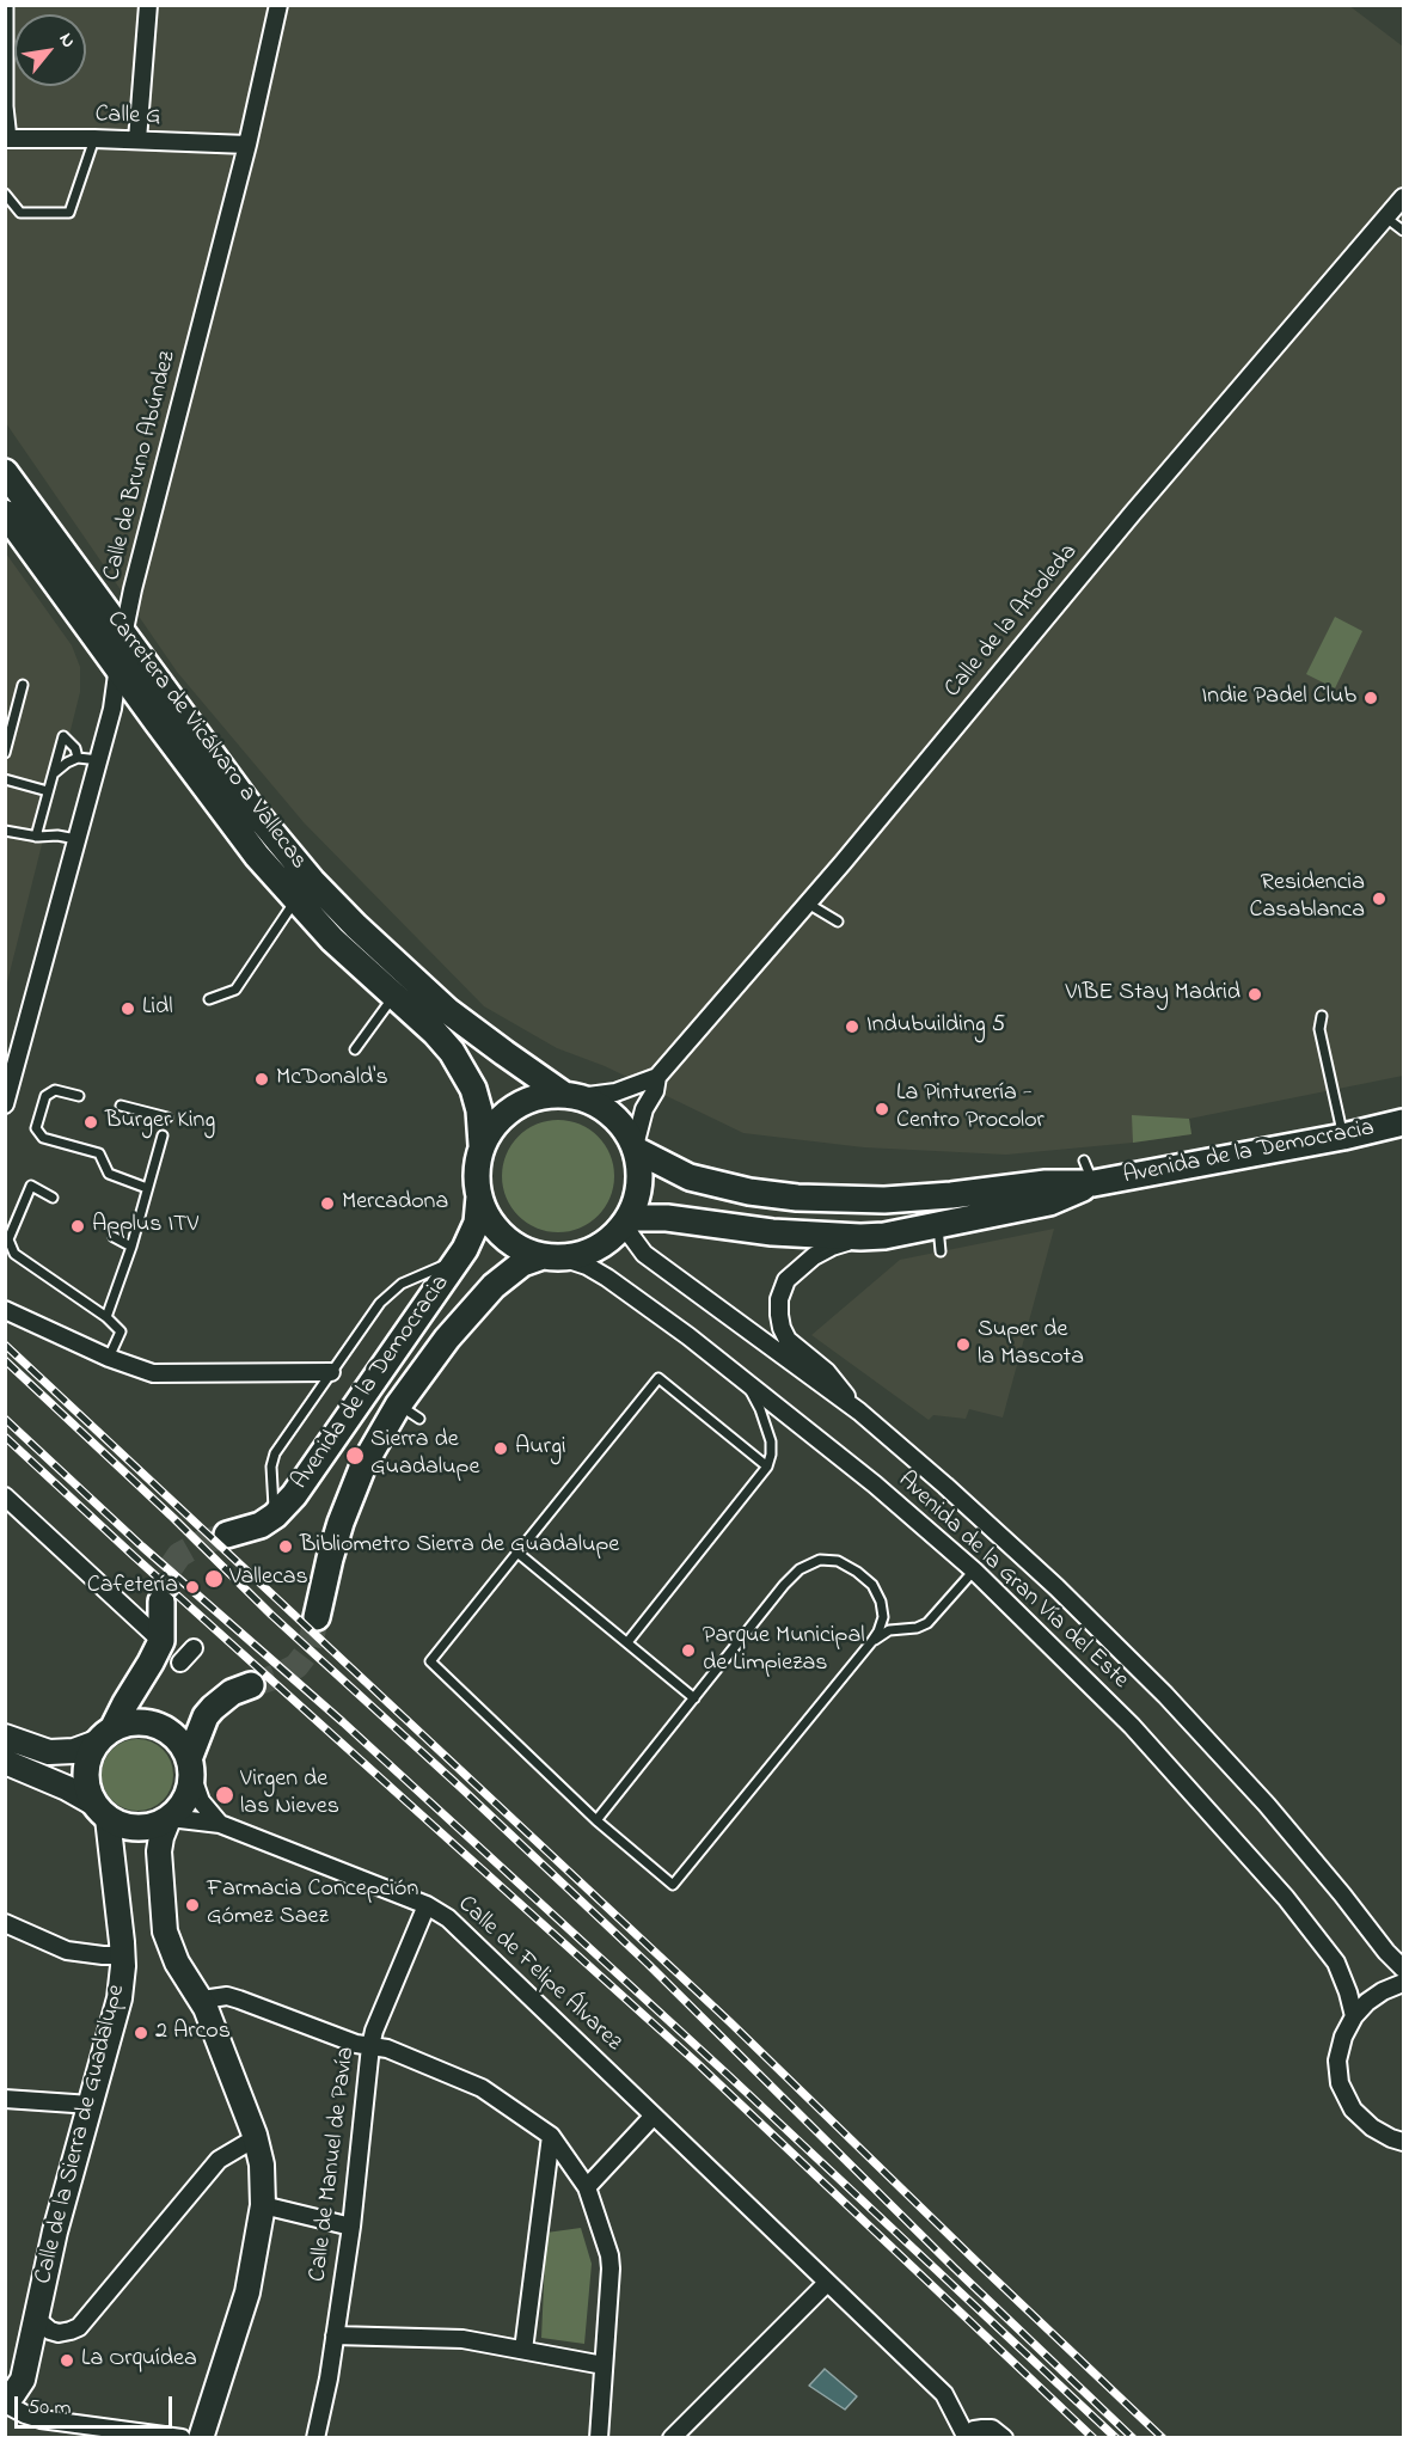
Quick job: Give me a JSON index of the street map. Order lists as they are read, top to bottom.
{
  "streets": {
    "main road": ["Carretera de Vicálvaro a Vallecas", "Avenida de la Democracia"],
    "street": [
      "Calle G",
      "Calle de Bruno Abúndez",
      "Calle de la Arboleda",
      "Avenida de la Gran Vía del Este",
      "Calle de Felipe Álvarez",
      "Calle de la Sierra de Guadalupe",
      "Calle de Manuel de Pavía"
    ]
  },
  "crossings": [
    ["Calle G", "Calle de Bruno Abúndez"],
    ["Calle de Bruno Abúndez", "Carretera de Vicálvaro a Vallecas"],
    ["Calle de la Arboleda", "Carretera de Vicálvaro a Vallecas"],
    ["Calle de la Arboleda", "Avenida de la Democracia"],
    ["Calle de la Arboleda", "Avenida de la Gran Vía del Este"],
    ["Carretera de Vicálvaro a Vallecas", "Avenida de la Democracia"],
    ["Carretera de Vicálvaro a Vallecas", "Avenida de la Gran Vía del Este"],
    ["Avenida de la Democracia", "Avenida de la Gran Vía del Este"],
    ["Calle de Felipe Álvarez", "Calle de la Sierra de Guadalupe"],
    ["Calle de Felipe Álvarez", "Calle de Manuel de Pavía"]
  ],
  "places": [
    "Indie Padel Club",
    "Residencia Casablanca",
    "VIBE Stay Madrid",
    "Lidl",
    "Indubuilding 5",
    "McDonald's",
    "La Pinturería - Centro Procolor",
    "Burger King",
    "Mercadona",
    "Applus ITV",
    "Super de la Mascota",
    "Aurgi",
    "Sierra de Guadalupe",
    "Bibliometro Sierra de Guadalupe",
    "Vallecas",
    "Cafetería",
    "Parque Municipal de Limpiezas",
    "Virgen de las Nieves",
    "Farmacia Concepción Gómez Saez",
    "2 Arcos",
    "La Orquídea"
  ],
  "scale_bar": "50 m",
  "north": "top right"
}
